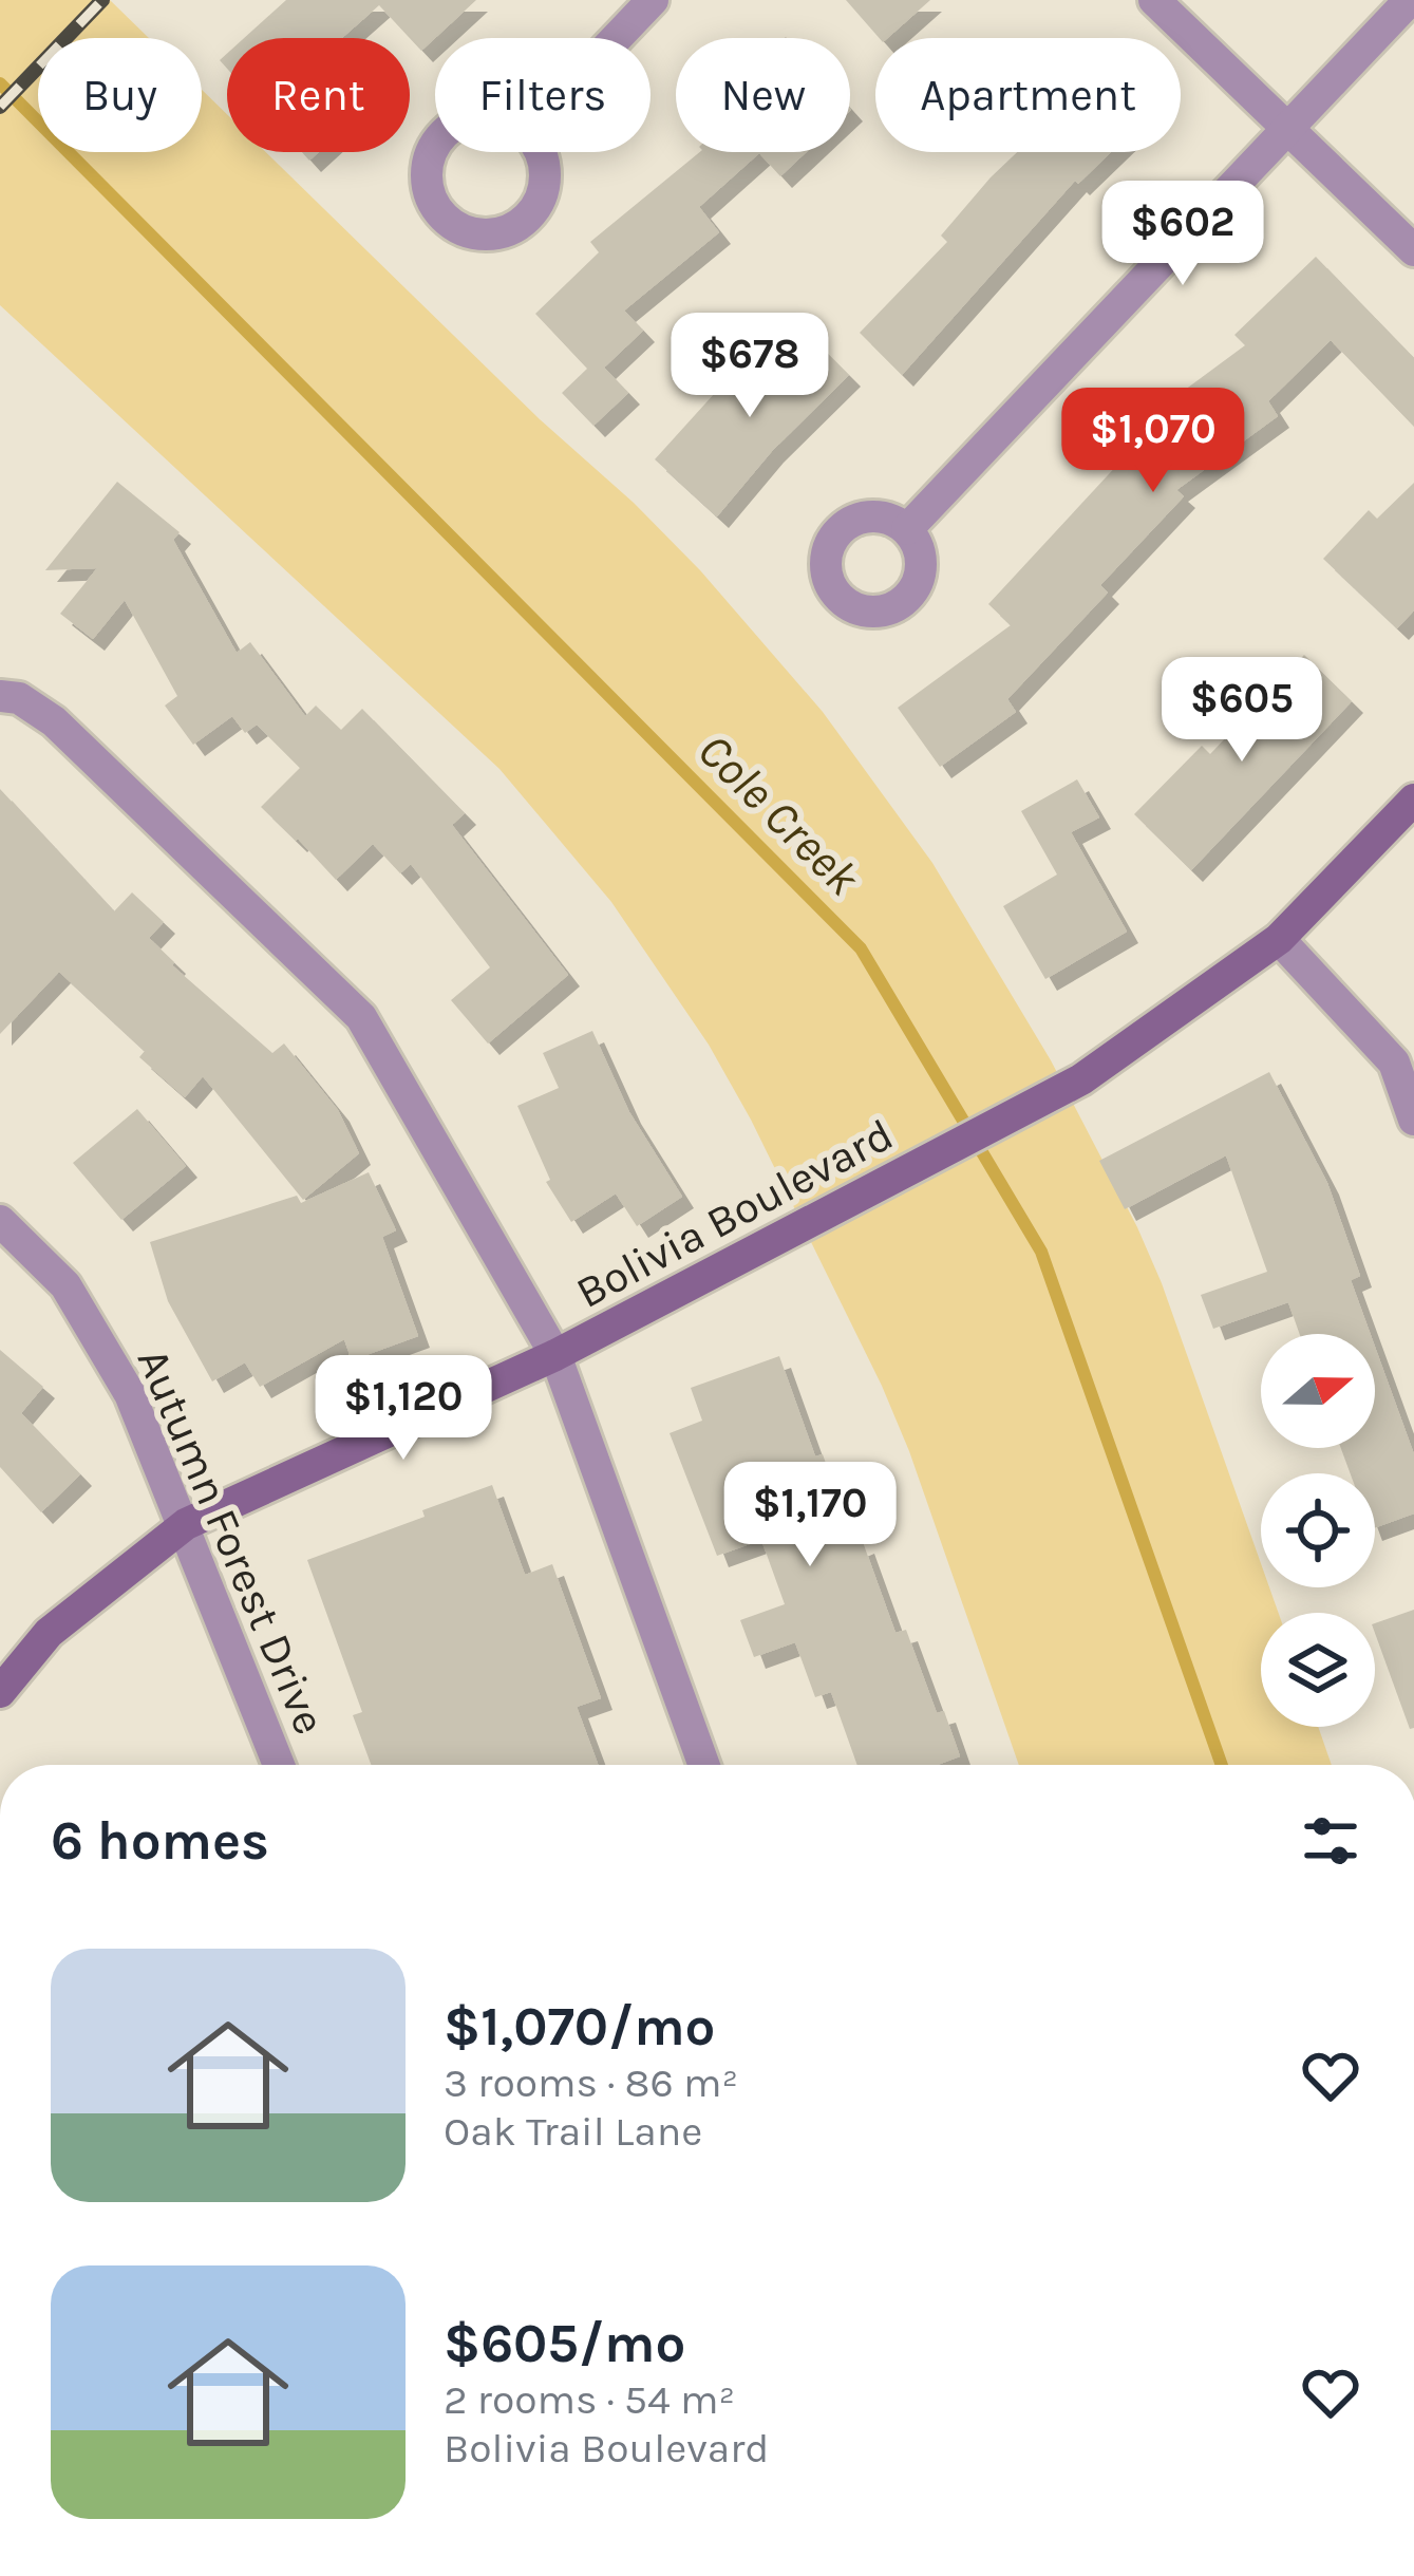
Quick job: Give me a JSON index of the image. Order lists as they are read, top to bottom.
{
  "streets": {
    "street": ["Bolivia Boulevard", "Autumn Forest Drive"]
  },
  "crossings": [
    ["Bolivia Boulevard", "Autumn Forest Drive"]
  ],
  "water": ["Cole Creek"],
  "north": "right",
  "page": {
    "chip": [
      "Buy",
      "Rent",
      "Filters",
      "New",
      "Apartment"
    ],
    "price": [
      "$602",
      "$678",
      "$1,070",
      "$605",
      "$1,120",
      "$1,170"
    ],
    "heading": "6 homes",
    "list": [
      {
        "name": "$1,070/mo",
        "note": "3 rooms · 86 m² · Oak Trail Lane"
      },
      {
        "name": "$605/mo",
        "note": "2 rooms · 54 m² · Bolivia Boulevard"
      }
    ]
  }
}
